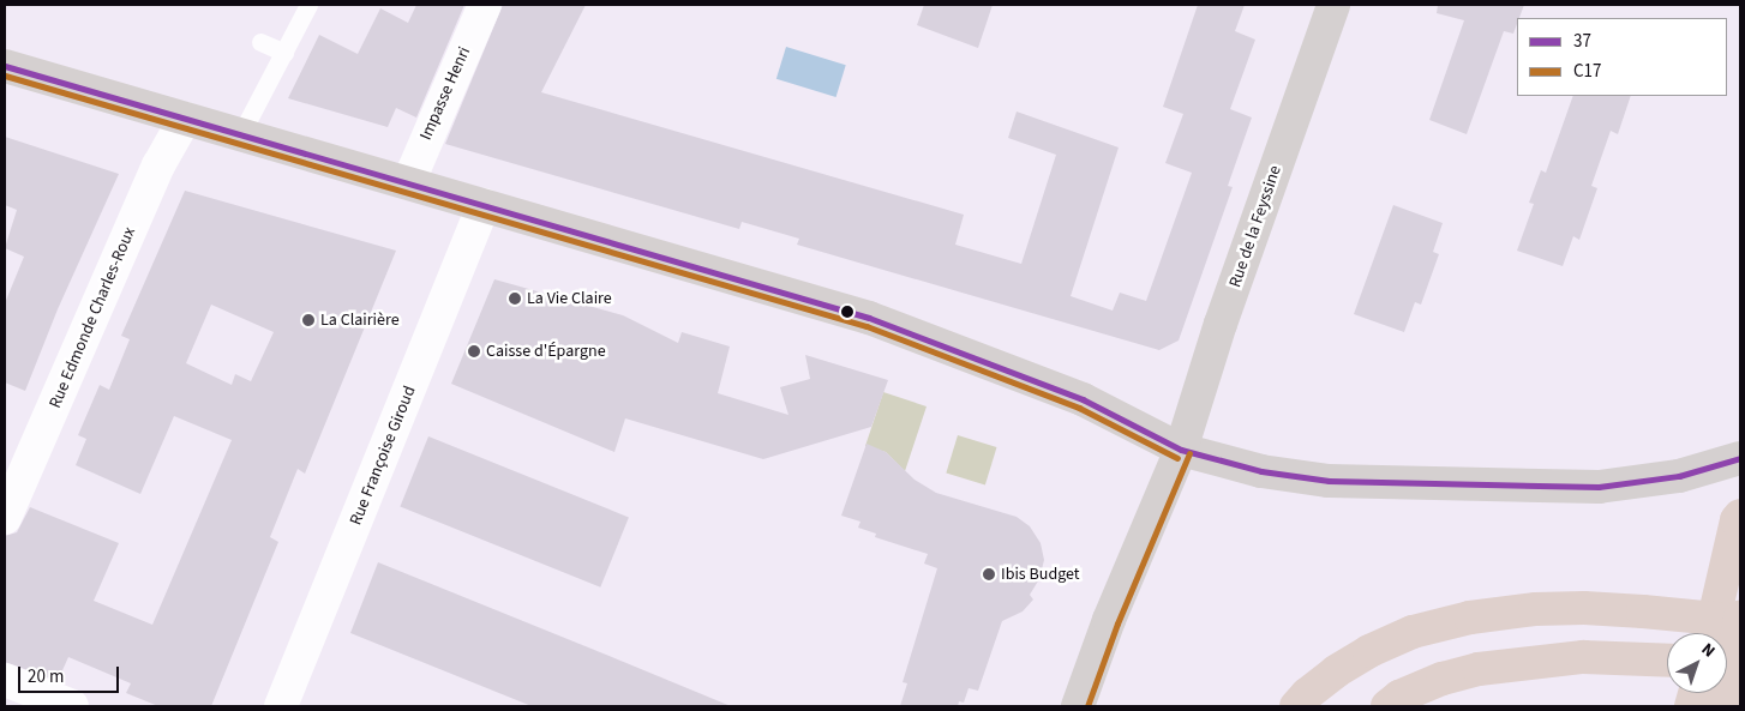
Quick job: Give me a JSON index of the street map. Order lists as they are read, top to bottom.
{
  "streets": {
    "main road": ["Rue de la Feyssine"],
    "street": ["Impasse Henri", "Rue Edmonde Charles-Roux", "Rue Françoise Giroud"]
  },
  "places": [
    "La Vie Claire",
    "La Clairière",
    "Caisse d'Épargne",
    "Ibis Budget"
  ],
  "lines": ["transit line 37", "transit line C17"],
  "legend": ["37", "C17"],
  "scale_bar": "20 m",
  "north": "top right"
}
